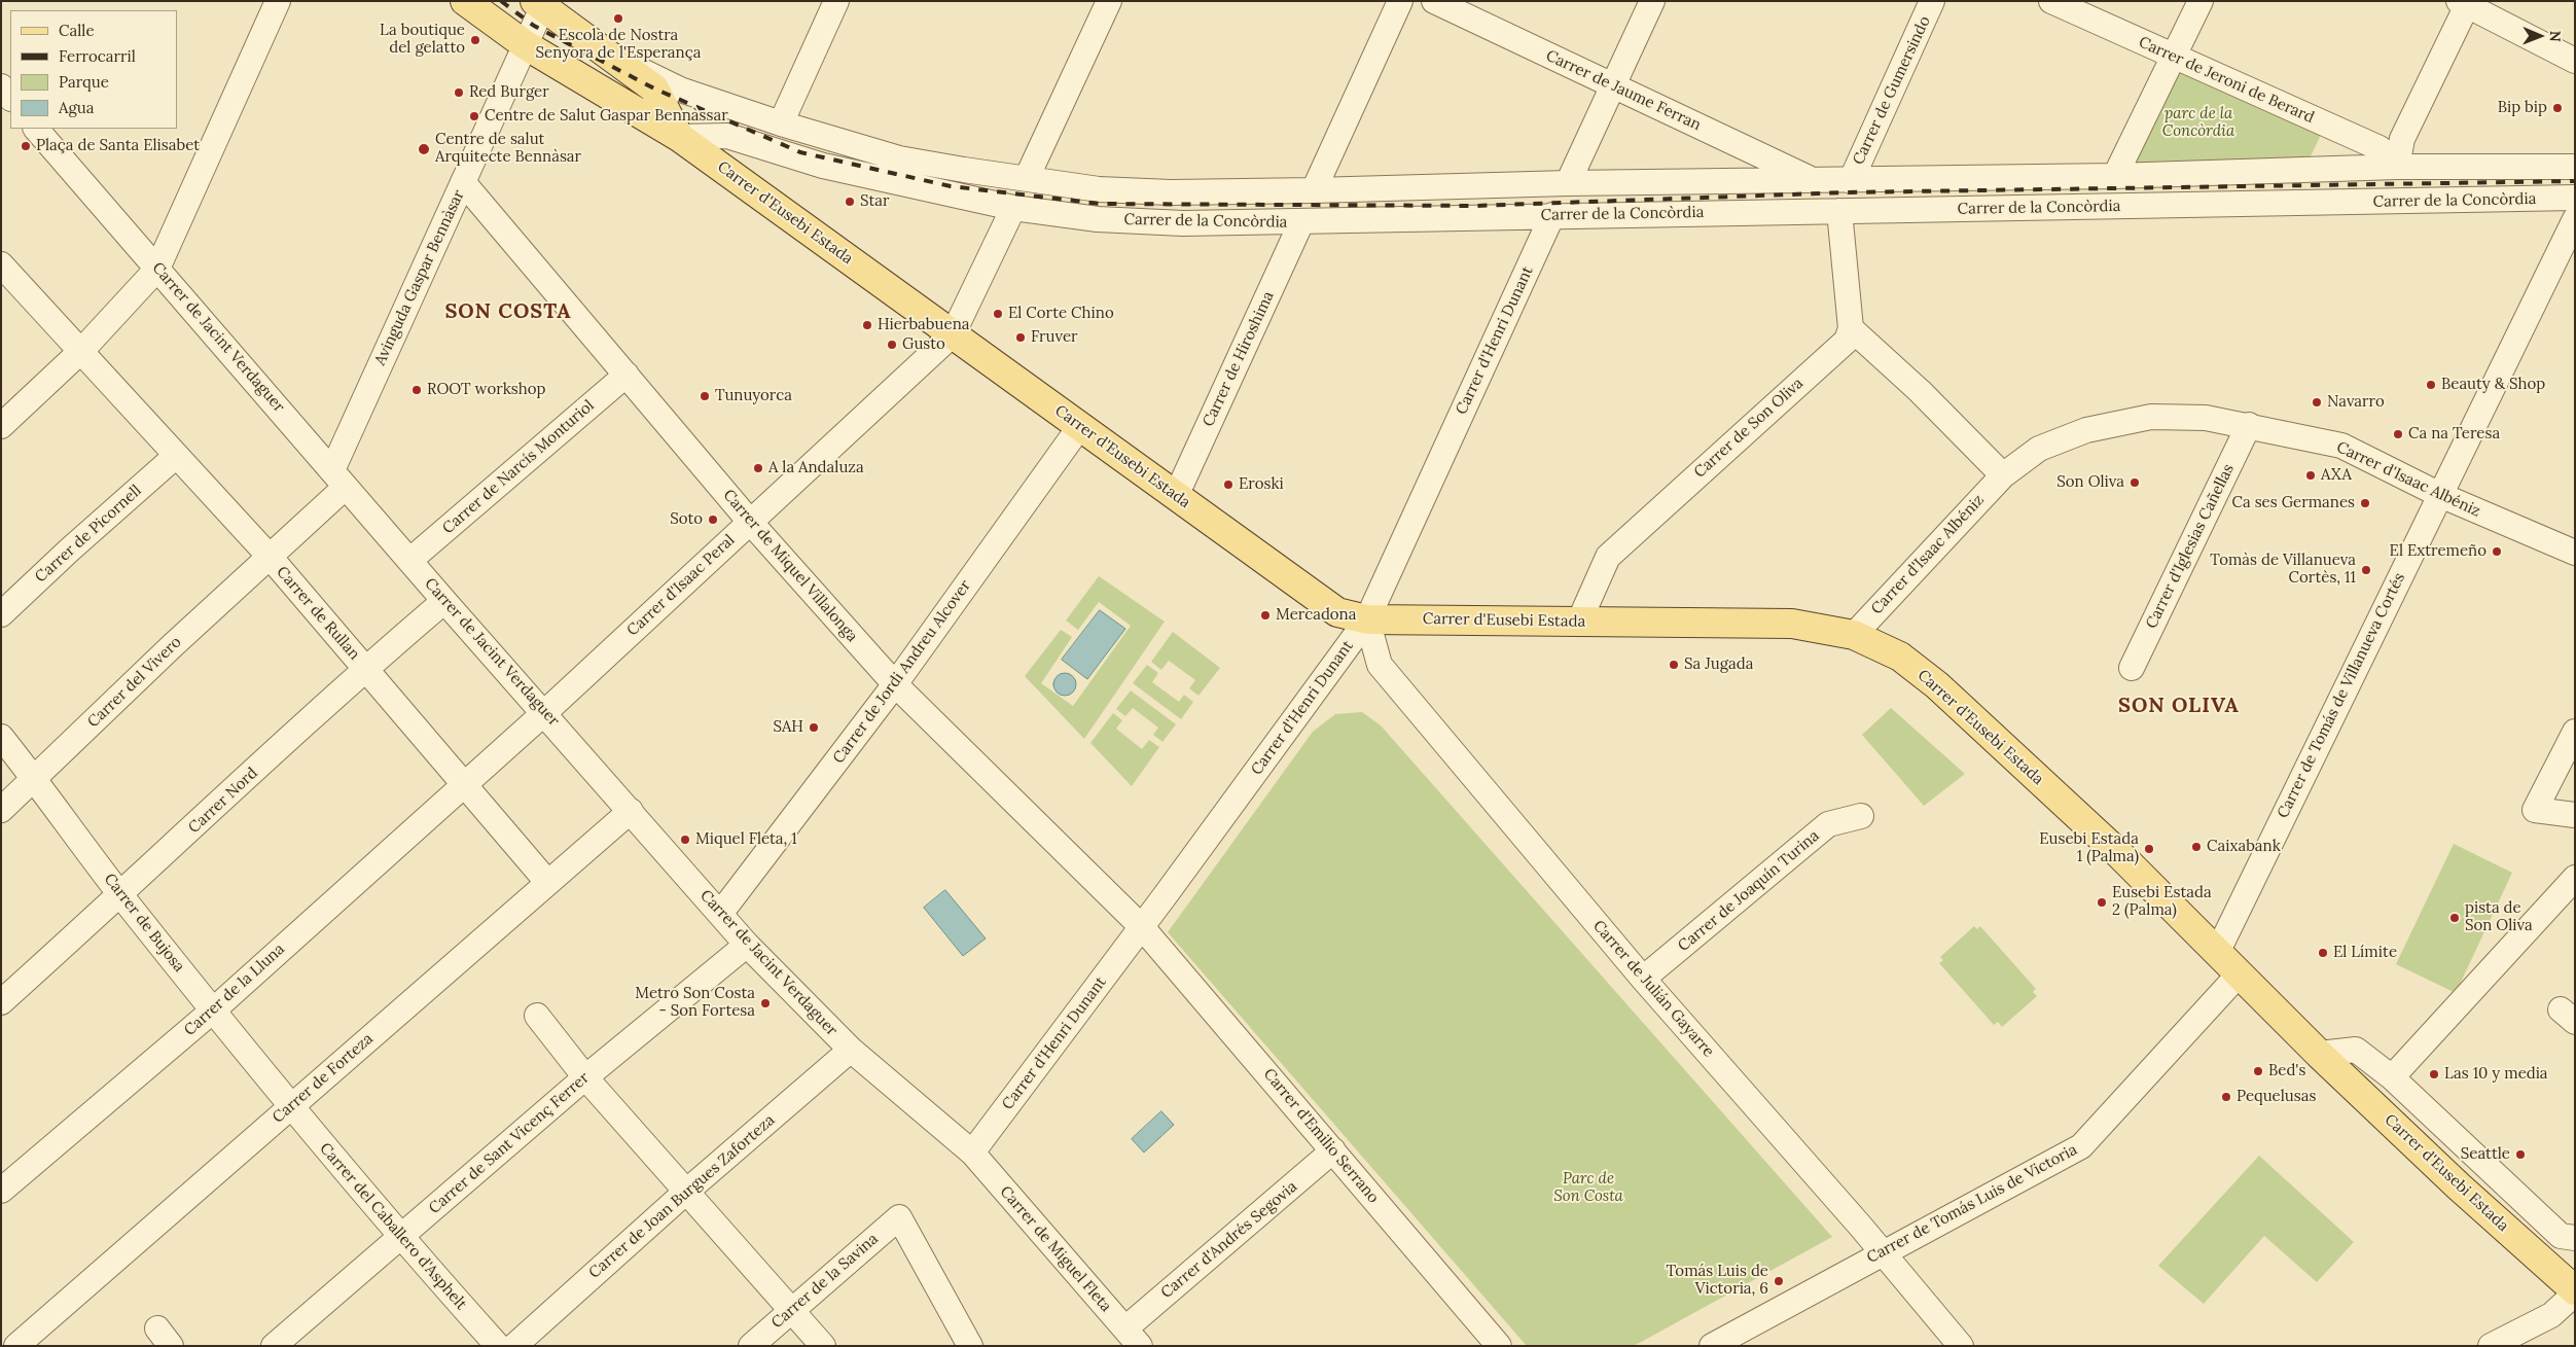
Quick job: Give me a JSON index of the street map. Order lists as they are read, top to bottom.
{
  "streets": {
    "main road": ["Carrer d'Eusebi Estada"],
    "street": [
      "Carrer de Jeroni de Berard",
      "Carrer de Jaume Ferran",
      "Carrer de Gumersindo",
      "Carrer de la Concòrdia",
      "Avinguda Gaspar Bennàsar",
      "Carrer de Jacint Verdaguer",
      "Carrer d'Henri Dunant",
      "Carrer de Hiroshima",
      "Carrer de Son Oliva",
      "Carrer de Narcís Monturiol",
      "Carrer d'Isaac Albéniz",
      "Carrer de Picornell",
      "Carrer d'Iglesias Cañellas",
      "Carrer de Miquel Villalonga",
      "Carrer d'Isaac Peral",
      "Carrer de Rullan",
      "Carrer de Jordi Andreu Alcover",
      "Carrer del Vivero",
      "Carrer de Tomás de Villanueva Cortés",
      "Carrer Nord",
      "Carrer de Joaquín Turina",
      "Carrer de Bujosa",
      "Carrer de Julián Gayarre",
      "Carrer de la Lluna",
      "Carrer de Forteza",
      "Carrer d'Emilio Serrano",
      "Carrer de Sant Vicenç Ferrer",
      "Carrer de Joan Burgues Zaforteza",
      "Carrer de Tomás Luis de Victoria",
      "Carrer del Caballero d'Asphelt",
      "Carrer d'Andrés Segovia",
      "Carrer de Miguel Fleta",
      "Carrer de la Savina"
    ]
  },
  "crossings": [
    ["Carrer de Jeroni de Berard", "Carrer de la Concòrdia"],
    ["Carrer de Jaume Ferran", "Carrer de la Concòrdia"],
    ["Carrer de Gumersindo", "Carrer de la Concòrdia"],
    ["Carrer de la Concòrdia", "Carrer d'Eusebi Estada"],
    ["Carrer de la Concòrdia", "Carrer d'Henri Dunant"],
    ["Carrer de la Concòrdia", "Carrer de Hiroshima"],
    ["Carrer d'Eusebi Estada", "Avinguda Gaspar Bennàsar"],
    ["Carrer d'Eusebi Estada", "Carrer d'Henri Dunant"],
    ["Carrer d'Eusebi Estada", "Carrer de Hiroshima"],
    ["Carrer d'Eusebi Estada", "Carrer de Son Oliva"],
    ["Carrer d'Eusebi Estada", "Carrer d'Isaac Albéniz"],
    ["Carrer d'Eusebi Estada", "Carrer d'Isaac Peral"],
    ["Carrer d'Eusebi Estada", "Carrer de Jordi Andreu Alcover"],
    ["Carrer d'Eusebi Estada", "Carrer de Tomás de Villanueva Cortés"],
    ["Carrer d'Eusebi Estada", "Carrer de Julián Gayarre"],
    ["Carrer d'Eusebi Estada", "Carrer de Tomás Luis de Victoria"],
    ["Avinguda Gaspar Bennàsar", "Carrer de Jacint Verdaguer"],
    ["Avinguda Gaspar Bennàsar", "Carrer de Miquel Villalonga"],
    ["Avinguda Gaspar Bennàsar", "Carrer del Vivero"],
    ["Carrer de Jacint Verdaguer", "Carrer d'Henri Dunant"],
    ["Carrer de Jacint Verdaguer", "Carrer de Narcís Monturiol"],
    ["Carrer de Jacint Verdaguer", "Carrer d'Isaac Peral"],
    ["Carrer de Jacint Verdaguer", "Carrer de Jordi Andreu Alcover"],
    ["Carrer de Jacint Verdaguer", "Carrer del Vivero"],
    ["Carrer de Jacint Verdaguer", "Carrer Nord"],
    ["Carrer de Jacint Verdaguer", "Carrer de Forteza"],
    ["Carrer de Jacint Verdaguer", "Carrer de Sant Vicenç Ferrer"],
    ["Carrer de Jacint Verdaguer", "Carrer de Joan Burgues Zaforteza"],
    ["Carrer de Jacint Verdaguer", "Carrer de Miguel Fleta"],
    ["Carrer d'Henri Dunant", "Carrer de Miquel Villalonga"],
    ["Carrer d'Henri Dunant", "Carrer de Julián Gayarre"],
    ["Carrer d'Henri Dunant", "Carrer d'Emilio Serrano"],
    ["Carrer d'Henri Dunant", "Carrer de Miguel Fleta"],
    ["Carrer de Narcís Monturiol", "Carrer de Miquel Villalonga"],
    ["Carrer d'Isaac Albéniz", "Carrer d'Iglesias Cañellas"],
    ["Carrer d'Isaac Albéniz", "Carrer de Tomás de Villanueva Cortés"],
    ["Carrer de Picornell", "Carrer de Rullan"],
    ["Carrer de Miquel Villalonga", "Carrer d'Isaac Peral"],
    ["Carrer de Miquel Villalonga", "Carrer de Jordi Andreu Alcover"],
    ["Carrer de Miquel Villalonga", "Carrer d'Emilio Serrano"],
    ["Carrer d'Isaac Peral", "Carrer de Rullan"],
    ["Carrer d'Isaac Peral", "Carrer de la Lluna"],
    ["Carrer de Rullan", "Carrer del Vivero"],
    ["Carrer de Rullan", "Carrer Nord"],
    ["Carrer de Rullan", "Carrer de la Lluna"],
    ["Carrer de Rullan", "Carrer de Forteza"],
    ["Carrer del Vivero", "Carrer de Bujosa"],
    ["Carrer Nord", "Carrer de Bujosa"],
    ["Carrer de Joaquín Turina", "Carrer de Julián Gayarre"],
    ["Carrer de Bujosa", "Carrer de la Lluna"],
    ["Carrer de Bujosa", "Carrer de Forteza"],
    ["Carrer de Bujosa", "Carrer del Caballero d'Asphelt"],
    ["Carrer de Julián Gayarre", "Carrer de Tomás Luis de Victoria"],
    ["Carrer de Forteza", "Carrer del Caballero d'Asphelt"],
    ["Carrer d'Emilio Serrano", "Carrer d'Andrés Segovia"],
    ["Carrer de Sant Vicenç Ferrer", "Carrer del Caballero d'Asphelt"],
    ["Carrer d'Andrés Segovia", "Carrer de Miguel Fleta"]
  ],
  "districts": ["SON COSTA", "SON OLIVA"],
  "parks": ["parc de la Concòrdia", "Parc de Son Costa"],
  "places": [
    "Escola de Nostra Senyora de l'Esperança",
    "La boutique del gelatto",
    "Red Burger",
    "Bip bip",
    "Centre de Salut Gaspar Bennàssar",
    "Plaça de Santa Elisabet",
    "Centre de salut Arquitecte Bennàsar",
    "Star",
    "El Corte Chino",
    "Hierbabuena",
    "Fruver",
    "Gusto",
    "Beauty & Shop",
    "ROOT workshop",
    "Tunuyorca",
    "Navarro",
    "Ca na Teresa",
    "A la Andaluza",
    "AXA",
    "Son Oliva",
    "Eroski",
    "Ca ses Germanes",
    "Soto",
    "El Extremeño",
    "Tomàs de Villanueva Cortès, 11",
    "Mercadona",
    "Sa Jugada",
    "SAH",
    "Miquel Fleta, 1",
    "Caixabank",
    "Eusebi Estada 1 (Palma)",
    "Eusebi Estada 2 (Palma)",
    "pista de Son Oliva",
    "El Límite",
    "Metro Son Costa - Son Fortesa",
    "Bed's",
    "Las 10 y media",
    "Pequelusas",
    "Seattle",
    "Tomás Luis de Victoria, 6"
  ],
  "legend": [
    "Calle",
    "Ferrocarril",
    "Parque",
    "Agua"
  ],
  "north": "right"
}
